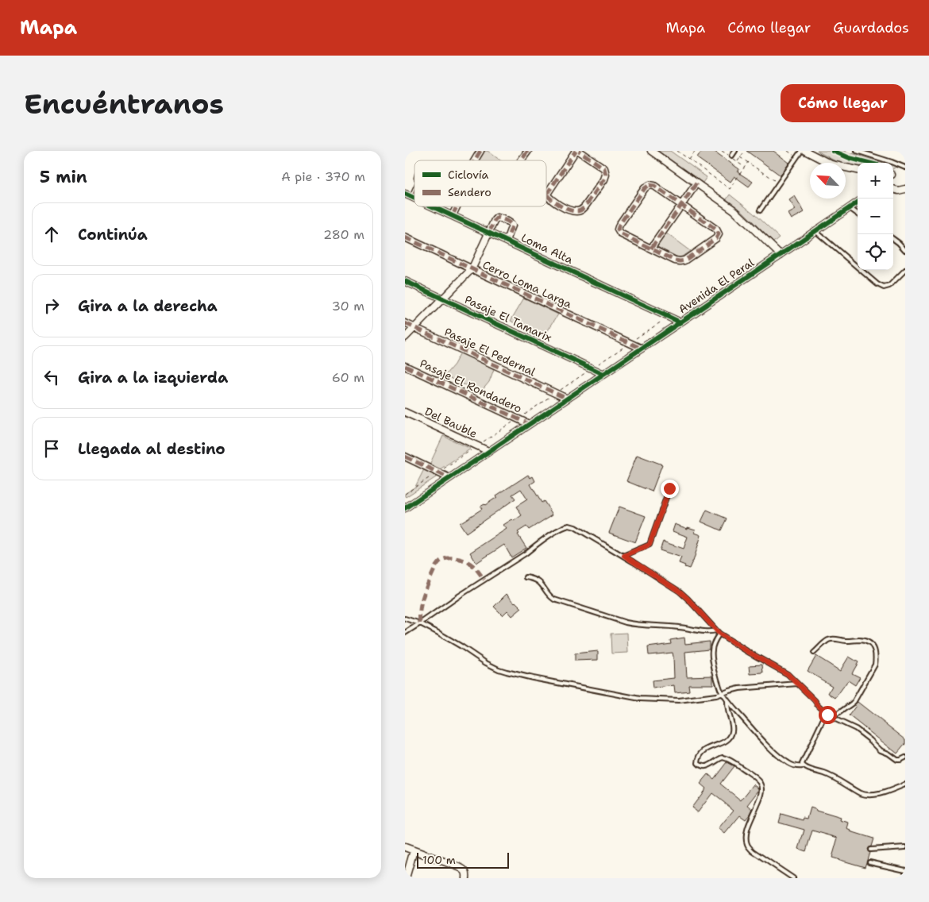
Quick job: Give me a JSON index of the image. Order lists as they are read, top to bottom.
{
  "streets": {
    "street": [
      "Loma Alta",
      "Cerro Loma Larga",
      "Avenida El Peral",
      "Pasaje El Tamarix",
      "Pasaje El Pedernal",
      "Pasaje El Rondadero",
      "Del Bauble"
    ]
  },
  "crossings": [
    ["Loma Alta", "Avenida El Peral"],
    ["Cerro Loma Larga", "Avenida El Peral"],
    ["Avenida El Peral", "Pasaje El Tamarix"],
    ["Avenida El Peral", "Pasaje El Pedernal"],
    ["Avenida El Peral", "Pasaje El Rondadero"],
    ["Avenida El Peral", "Del Bauble"]
  ],
  "legend": ["Ciclovía", "Sendero"],
  "scale_bar": "100 m",
  "north": "top left",
  "page": {
    "header": "Mapa",
    "nav": ["Mapa", "Cómo llegar", "Guardados"],
    "buttons": "Cómo llegar",
    "title": "Encuéntranos",
    "heading": ["5 min", "A pie · 370 m"],
    "map_buttons": ["+", "−"],
    "list": [
      ["Continúa", "280 m"],
      ["Gira a la derecha", "30 m"],
      ["Gira a la izquierda", "60 m"],
      "Llegada al destino"
    ],
    "scale": "100 m"
  }
}
